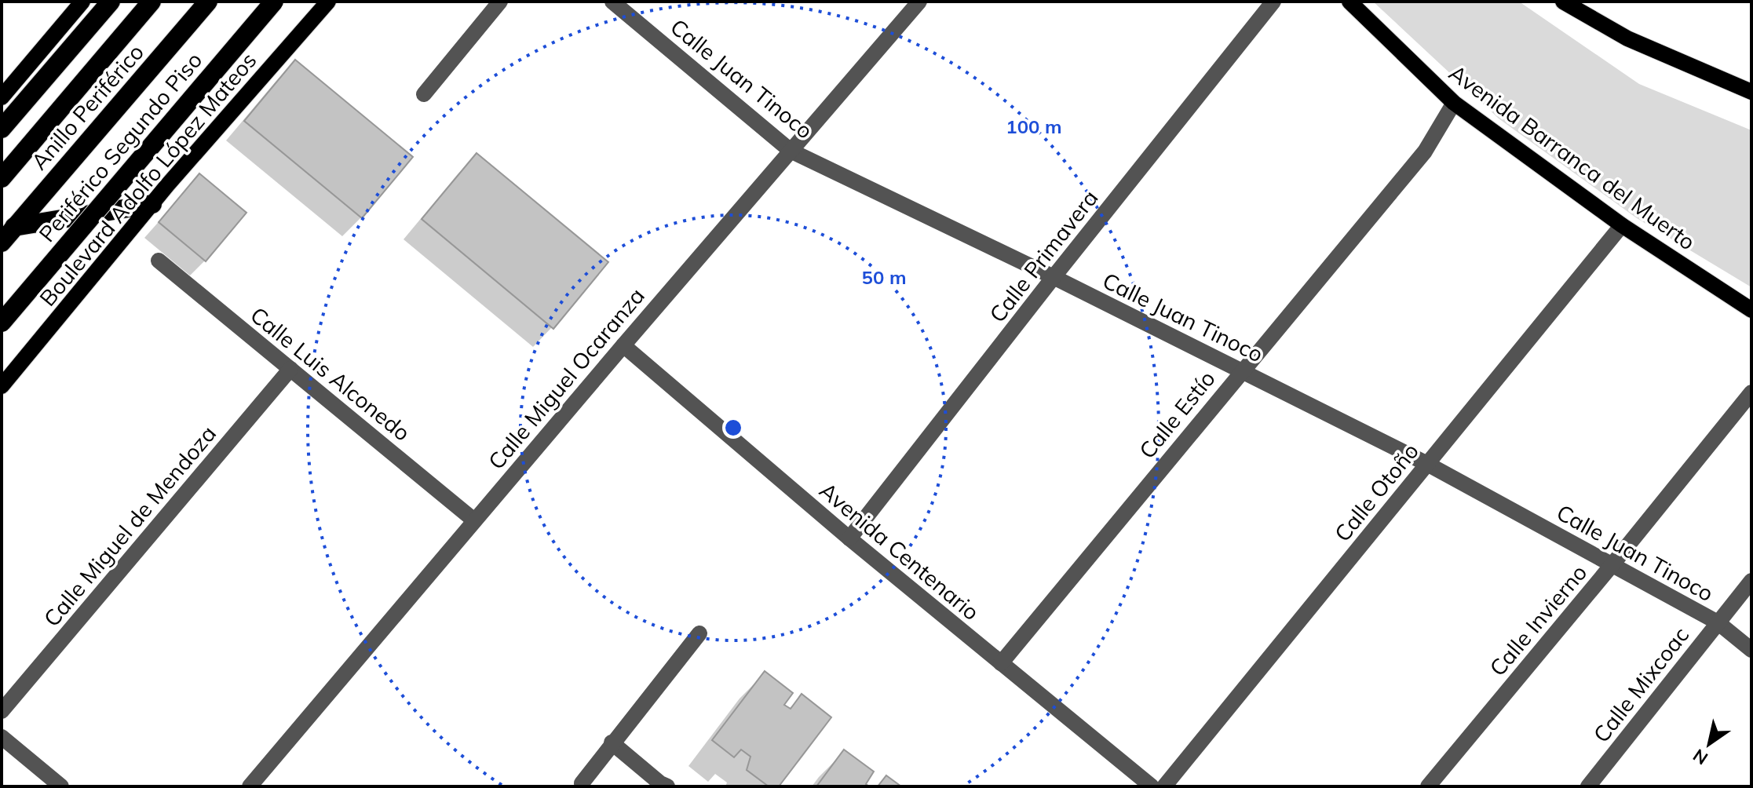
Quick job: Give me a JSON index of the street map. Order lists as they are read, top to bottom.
{
  "streets": {
    "highway": ["Anillo Periférico", "Periférico Segundo Piso"],
    "main road": ["Avenida Barranca del Muerto", "Boulevard Adolfo López Mateos"],
    "street": [
      "Calle Juan Tinoco",
      "Calle Primavera",
      "Calle Luis Alconedo",
      "Calle Miguel Ocaranza",
      "Calle Estío",
      "Calle Otoño",
      "Calle Miguel de Mendoza",
      "Avenida Centenario",
      "Calle Invierno",
      "Calle Mixcoac"
    ]
  },
  "crossings": [
    ["Calle Juan Tinoco", "Calle Primavera"],
    ["Calle Juan Tinoco", "Calle Miguel Ocaranza"],
    ["Calle Juan Tinoco", "Calle Estío"],
    ["Calle Juan Tinoco", "Calle Otoño"],
    ["Calle Juan Tinoco", "Calle Invierno"],
    ["Calle Juan Tinoco", "Calle Mixcoac"],
    ["Avenida Barranca del Muerto", "Calle Estío"],
    ["Avenida Barranca del Muerto", "Calle Otoño"],
    ["Calle Primavera", "Avenida Centenario"],
    ["Calle Luis Alconedo", "Calle Miguel Ocaranza"],
    ["Calle Luis Alconedo", "Calle Miguel de Mendoza"],
    ["Calle Miguel Ocaranza", "Avenida Centenario"],
    ["Calle Estío", "Avenida Centenario"]
  ],
  "north": "bottom left",
  "rings": ["100 m", "50 m"]
}
